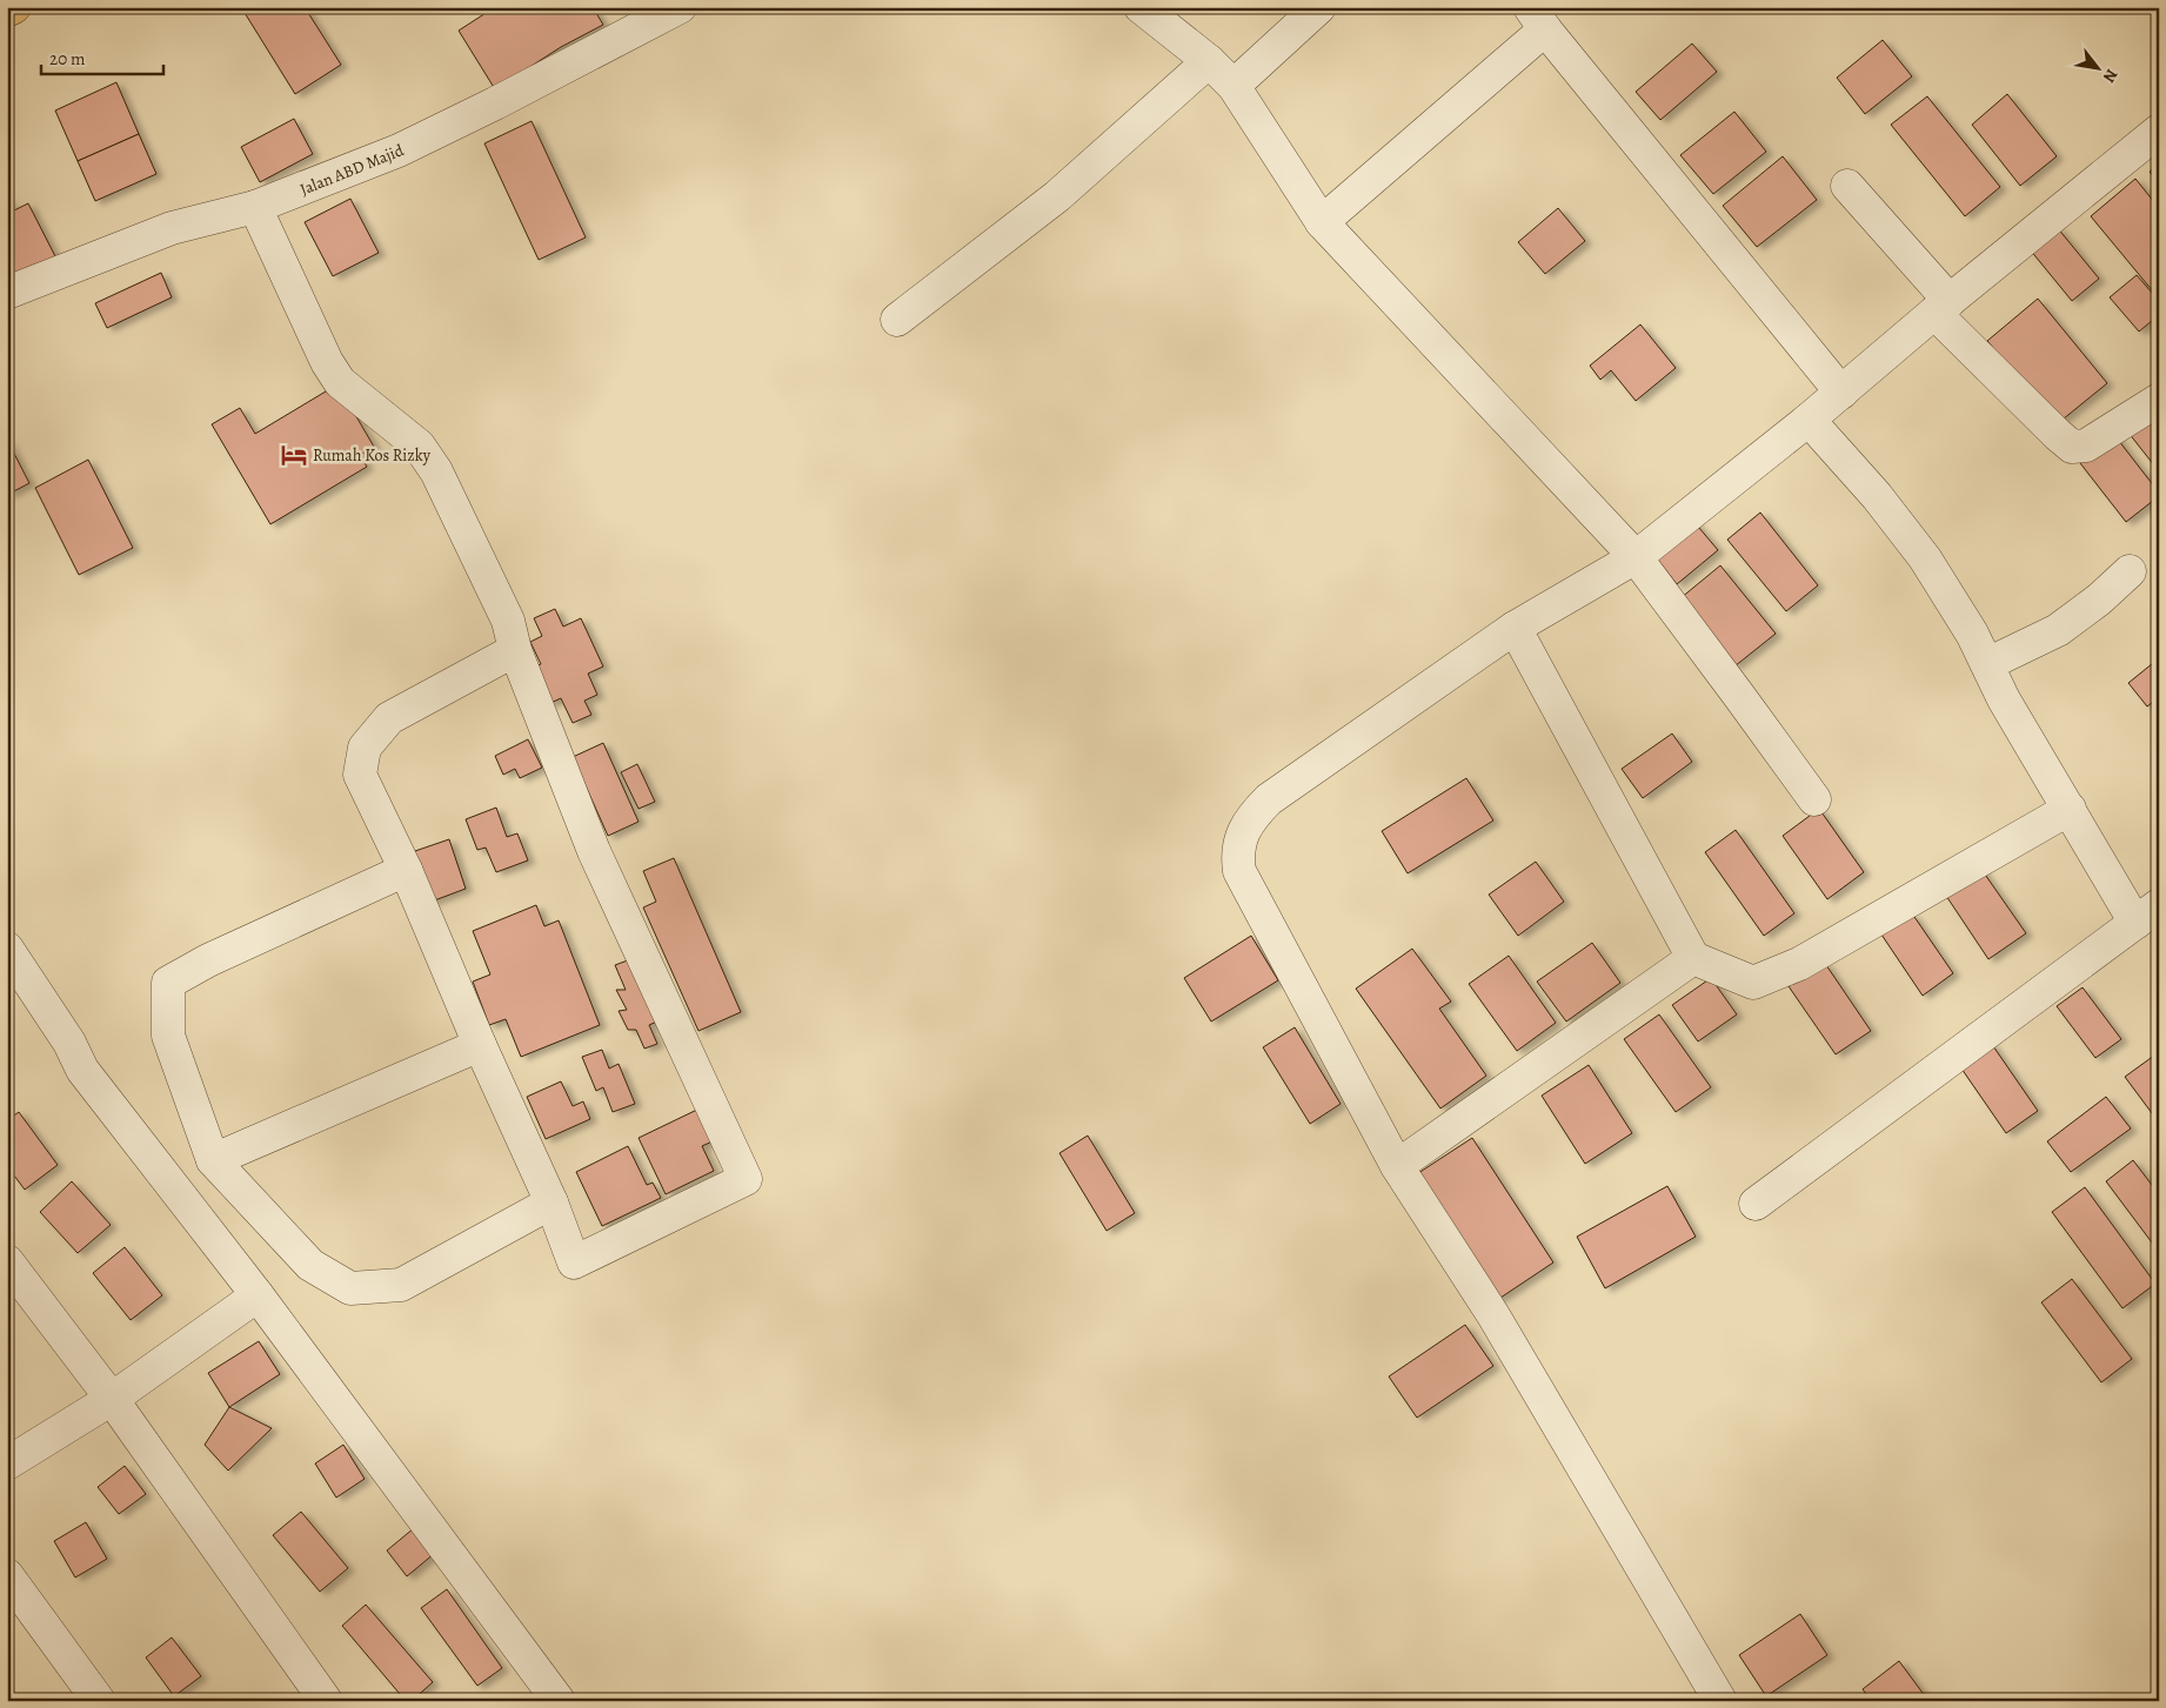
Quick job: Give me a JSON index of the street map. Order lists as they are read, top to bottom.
{
  "streets": {
    "street": ["Jalan ABD Majid"]
  },
  "places": {
    "hotel": ["Rumah Kos Rizky"]
  },
  "scale_bar": "20 m",
  "north": "bottom right"
}
